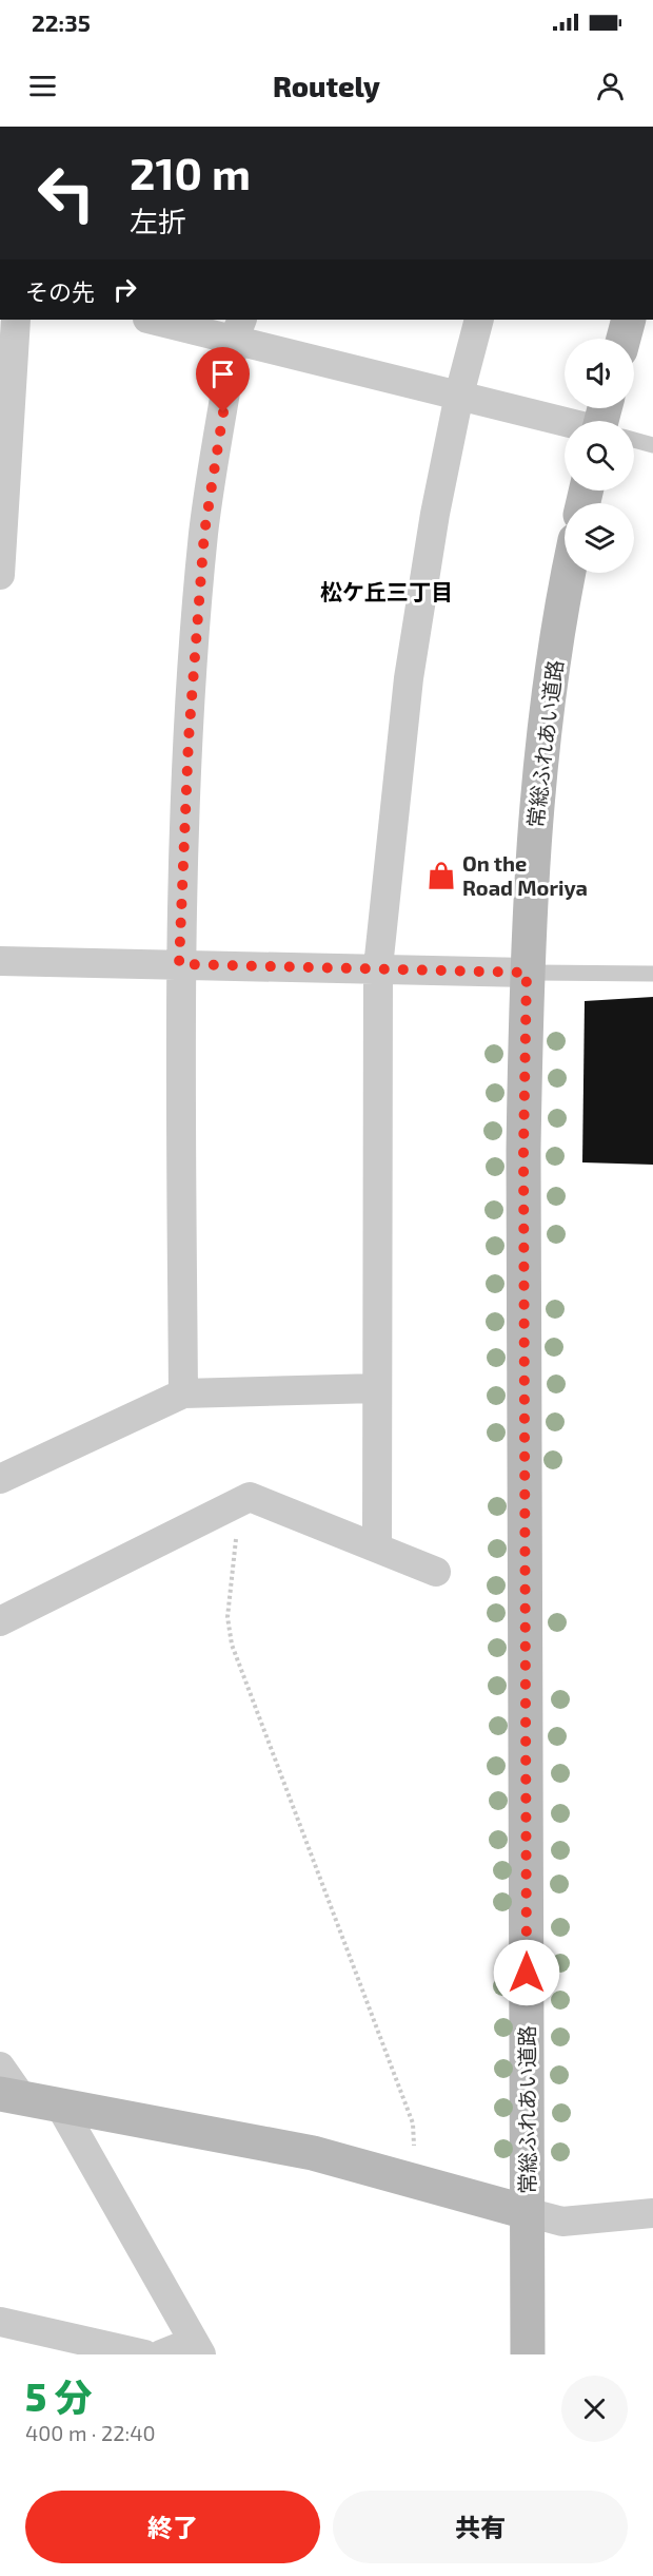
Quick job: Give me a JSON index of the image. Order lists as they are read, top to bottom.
{
  "streets": {
    "street": ["常総ふれあい道路"]
  },
  "districts": ["松ケ丘三丁目"],
  "places": {
    "shop": ["On the Road Moriya"]
  },
  "page": {
    "status": "22:35",
    "header": "Routely",
    "turn": ["210 m", "左折"],
    "then": "その先",
    "heading": ["5 分", "400 m · 22:40"],
    "buttons": ["終了", "共有"]
  }
}
